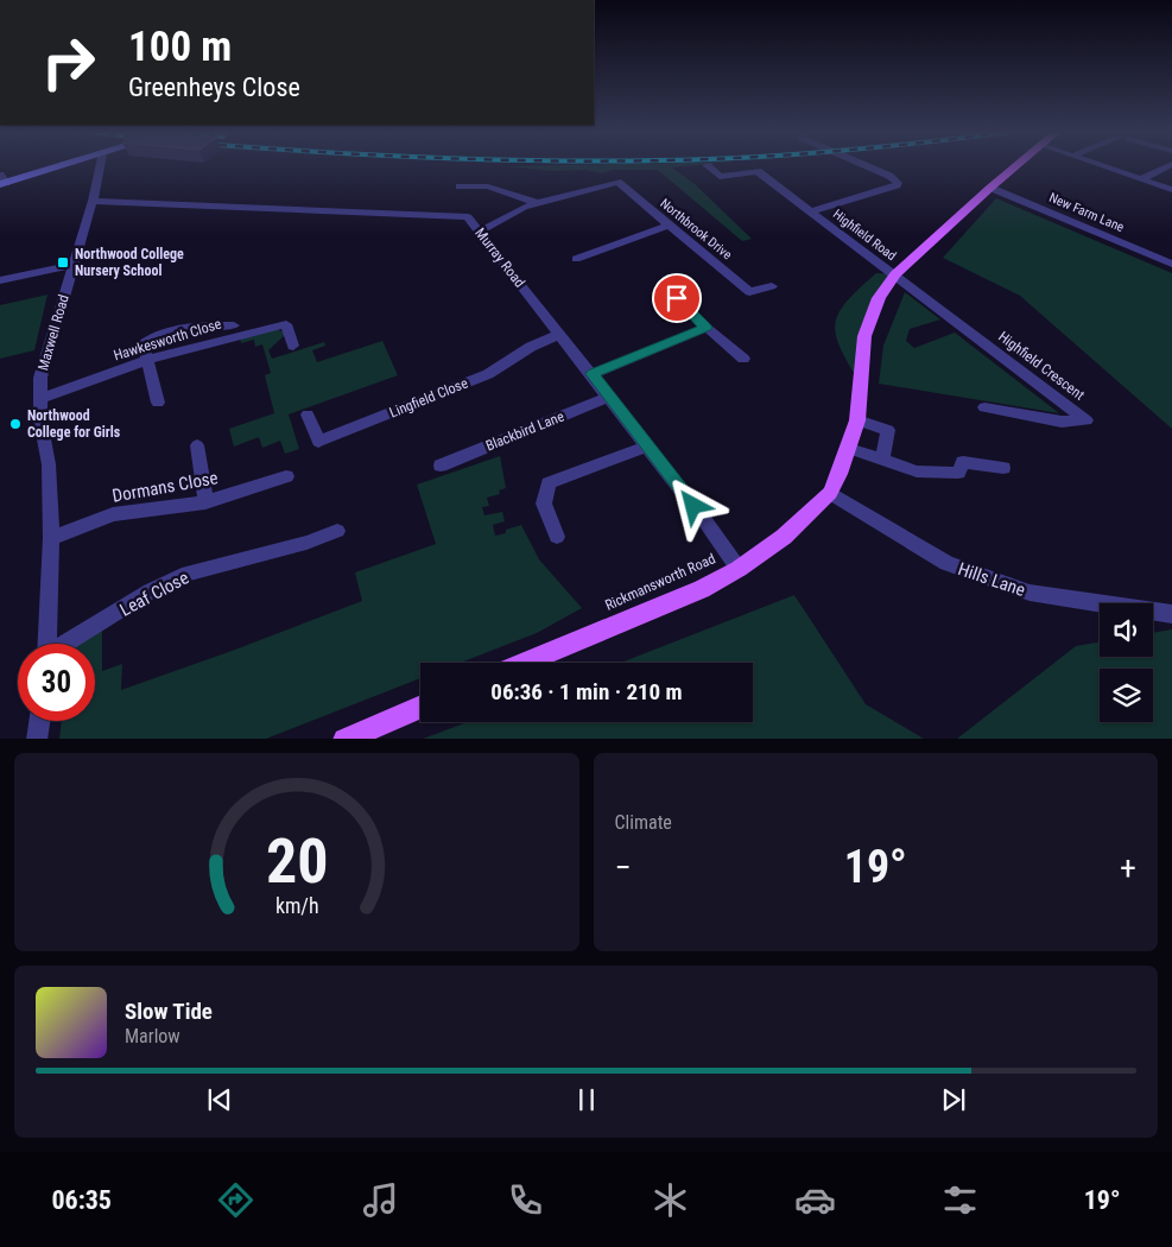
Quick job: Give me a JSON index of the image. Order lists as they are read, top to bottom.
{
  "streets": {
    "main road": ["Rickmansworth Road"],
    "street": [
      "New Farm Lane",
      "Northbrook Drive",
      "Highfield Road",
      "Murray Road",
      "Maxwell Road",
      "Hawkesworth Close",
      "Highfield Crescent",
      "Lingfield Close",
      "Blackbird Lane",
      "Dormans Close",
      "Hills Lane",
      "Leaf Close"
    ]
  },
  "crossings": [
    ["New Farm Lane", "Rickmansworth Road"],
    ["Highfield Road", "Highfield Crescent"],
    ["Highfield Road", "Rickmansworth Road"],
    ["Murray Road", "Maxwell Road"],
    ["Murray Road", "Lingfield Close"],
    ["Murray Road", "Blackbird Lane"],
    ["Murray Road", "Rickmansworth Road"],
    ["Maxwell Road", "Hawkesworth Close"],
    ["Maxwell Road", "Dormans Close"],
    ["Highfield Crescent", "Rickmansworth Road"],
    ["Hills Lane", "Rickmansworth Road"]
  ],
  "places": {
    "transit": ["Northwood College Nursery School"],
    "other": ["Northwood College for Girls"]
  },
  "page": {
    "turn": ["100 m", "Greenheys Close"],
    "limit": "30",
    "trip": "06:36 · 1 min · 210 m",
    "tile": "Climate",
    "heat": ["−", "19°", "+"],
    "song": ["Slow Tide", "Marlow"],
    "tabs": ["06:35", "19°"],
    "gauge": ["20", "km/h"]
  }
}
